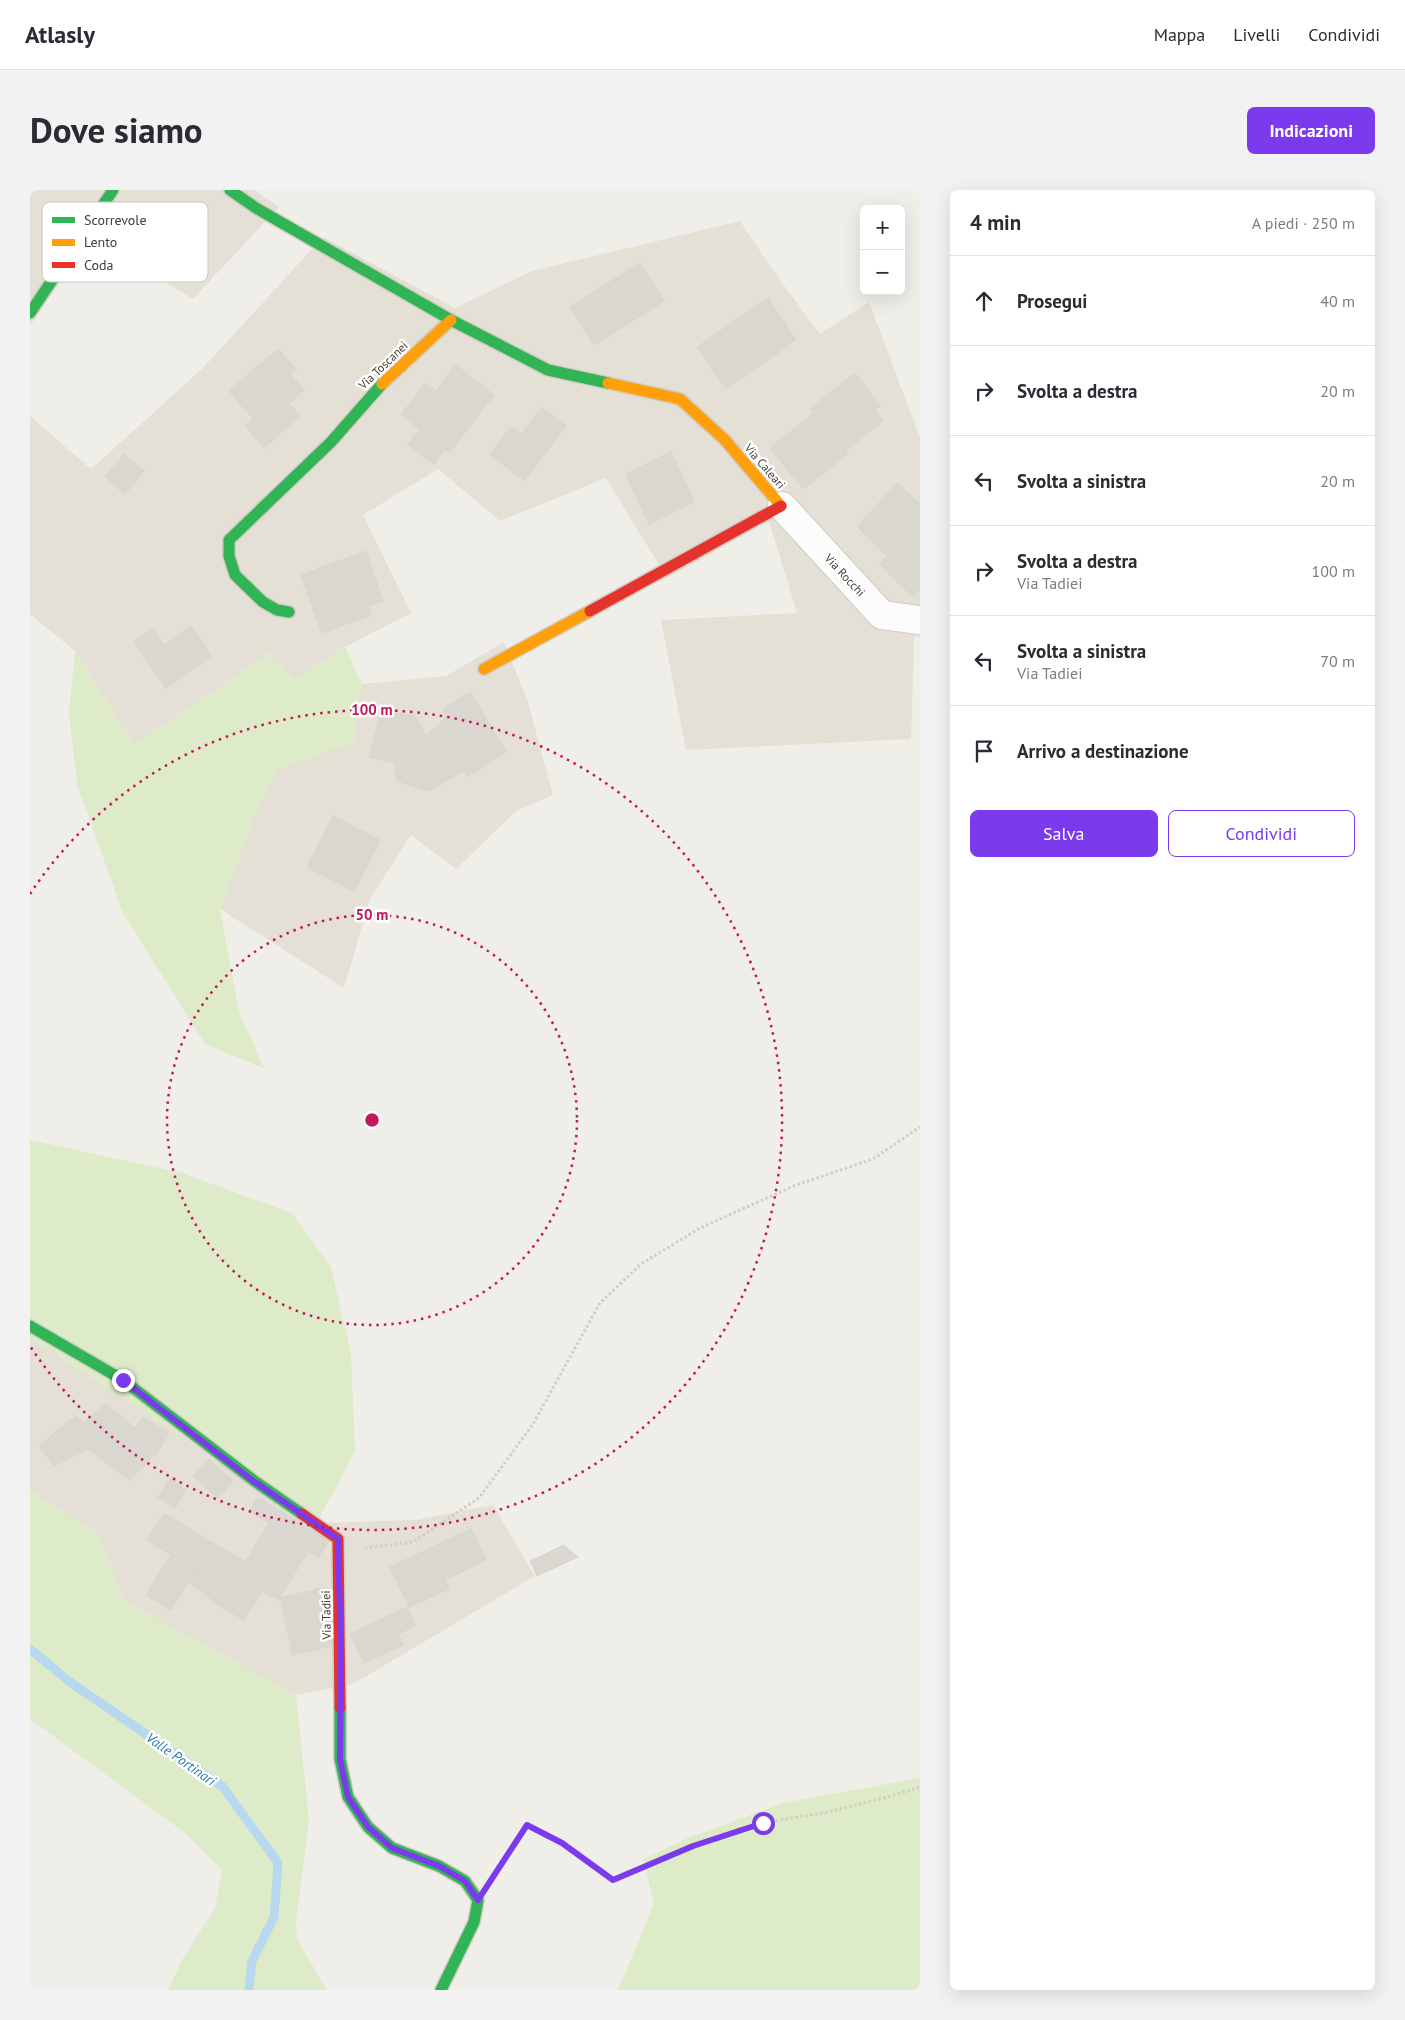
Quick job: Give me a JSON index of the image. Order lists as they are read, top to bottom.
{
  "streets": {
    "street": [
      "Via Toscanei",
      "Via Caleari",
      "Via Rocchi",
      "Via Tadiei"
    ]
  },
  "crossings": [
    ["Via Toscanei", "Via Caleari"],
    ["Via Caleari", "Via Rocchi"]
  ],
  "water": ["Valle Portinari"],
  "legend": ["Scorrevole", "Lento", "Coda"],
  "page": {
    "header": "Atlasly",
    "nav": ["Mappa", "Livelli", "Condividi"],
    "title": "Dove siamo",
    "buttons": [
      "Indicazioni",
      ["Salva", "Condividi"]
    ],
    "heading": ["4 min", "A piedi · 250 m"],
    "map_buttons": ["+", "−"],
    "list": [
      ["Prosegui", "40 m"],
      ["Svolta a destra", "20 m"],
      ["Svolta a sinistra", "20 m"],
      ["Svolta a destra", "Via Tadiei", "100 m"],
      ["Svolta a sinistra", "Via Tadiei", "70 m"],
      "Arrivo a destinazione"
    ]
  },
  "rings": ["100 m", "50 m"]
}
